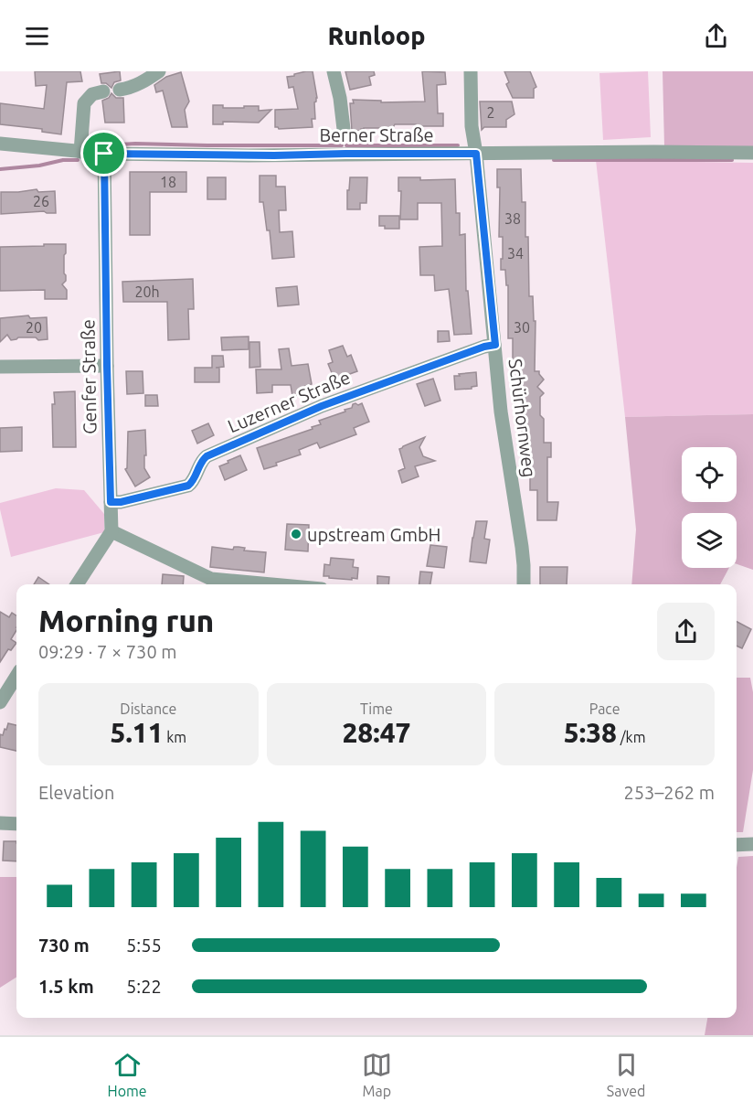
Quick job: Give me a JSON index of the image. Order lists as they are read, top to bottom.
{
  "streets": {
    "street": [
      "Berner Straße",
      "Genfer Straße",
      "Luzerner Straße",
      "Schürhornweg"
    ]
  },
  "crossings": [
    ["Berner Straße", "Genfer Straße"],
    ["Berner Straße", "Schürhornweg"],
    ["Genfer Straße", "Luzerner Straße"],
    ["Luzerner Straße", "Schürhornweg"]
  ],
  "places": ["upstream GmbH"],
  "house_numbers": [
    "2",
    "18",
    "26",
    "38",
    "34",
    "20h",
    "20",
    "30"
  ],
  "page": {
    "header": "Runloop",
    "heading": ["Morning run", "09:29 · 7 × 730 m"],
    "stats": [
      ["Distance", "5.11 km"],
      ["Time", "28:47"],
      ["Pace", "5:38 /km"]
    ],
    "chart": ["Elevation", "253–262 m"],
    "list": [
      {
        "name": "730 m",
        "note": "5:55"
      },
      {
        "name": "1.5 km",
        "note": "5:22"
      }
    ],
    "tabs": ["Home", "Map", "Saved"]
  }
}
